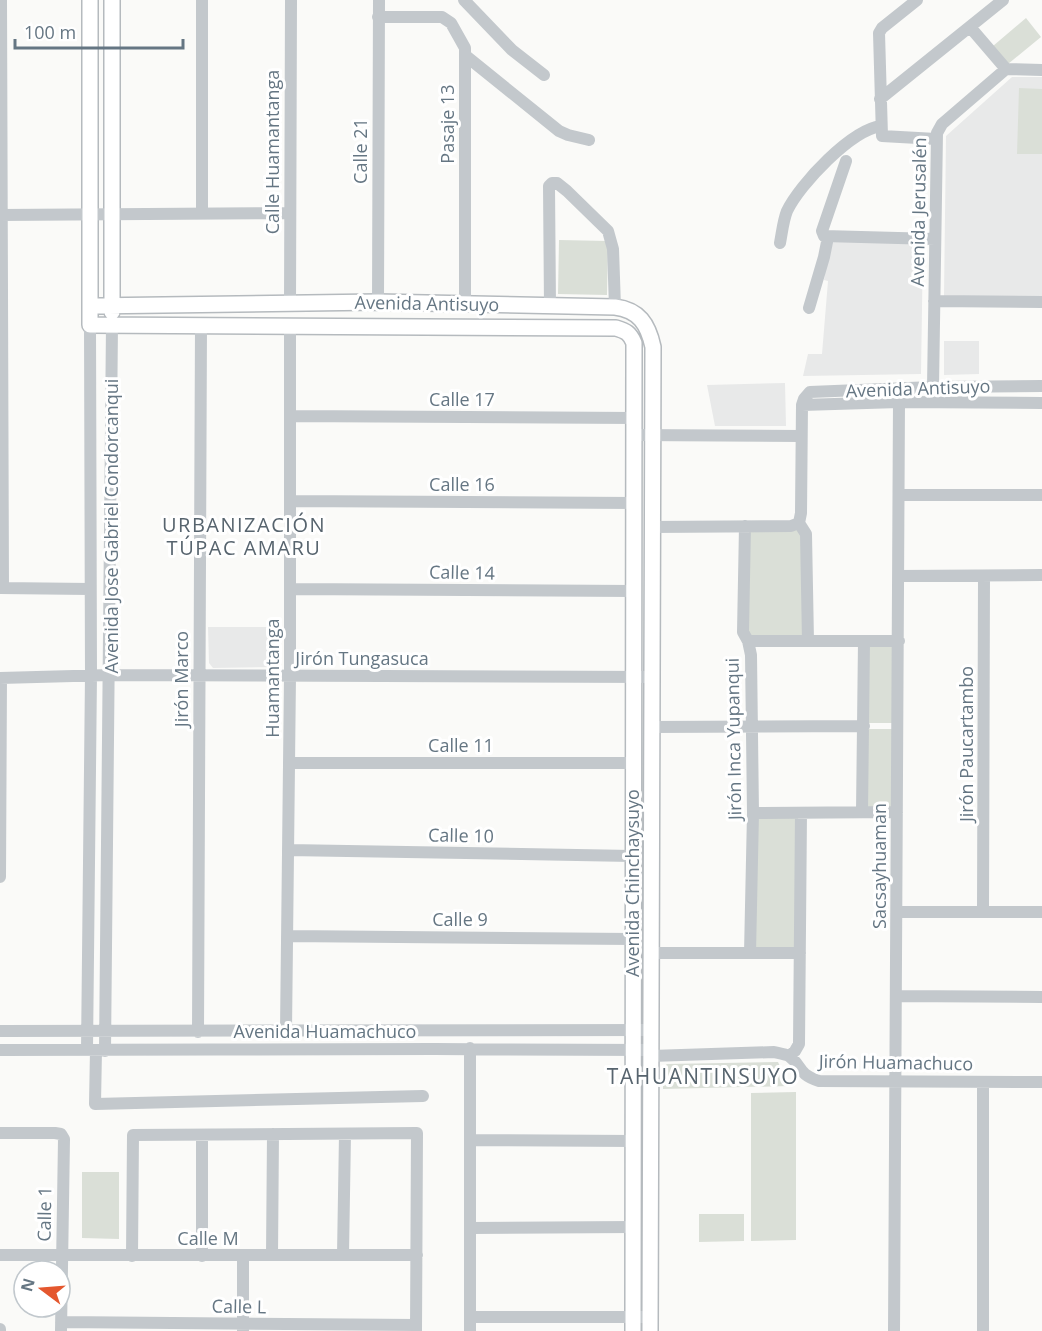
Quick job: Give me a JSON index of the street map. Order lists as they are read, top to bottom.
{
  "streets": {
    "main road": ["Avenida Antisuyo", "Avenida Jose Gabriel Condorcanqui", "Avenida Chinchaysuyo"],
    "street": [
      "Pasaje 13",
      "Calle 21",
      "Calle Huamantanga",
      "Avenida Jerusalén",
      "Calle 17",
      "Calle 16",
      "Calle 14",
      "Jirón Tungasuca",
      "Huamantanga",
      "Jirón Marco",
      "Jirón Inca Yupanqui",
      "Jirón Paucartambo",
      "Calle 11",
      "Calle 10",
      "Sacsayhuaman",
      "Calle 9",
      "Avenida Huamachuco",
      "Jirón Huamachuco",
      "Calle 1",
      "Calle M",
      "Calle L"
    ]
  },
  "crossings": [
    ["Pasaje 13", "Calle 21"],
    ["Pasaje 13", "Avenida Antisuyo"],
    ["Calle 21", "Avenida Antisuyo"],
    ["Calle Huamantanga", "Avenida Antisuyo"],
    ["Avenida Jerusalén", "Avenida Antisuyo"],
    ["Avenida Antisuyo", "Calle 17"],
    ["Avenida Antisuyo", "Avenida Jose Gabriel Condorcanqui"],
    ["Avenida Antisuyo", "Huamantanga"],
    ["Avenida Antisuyo", "Jirón Marco"],
    ["Avenida Antisuyo", "Sacsayhuaman"],
    ["Avenida Antisuyo", "Avenida Chinchaysuyo"],
    ["Calle 17", "Huamantanga"],
    ["Calle 16", "Huamantanga"],
    ["Calle 16", "Avenida Chinchaysuyo"],
    ["Avenida Jose Gabriel Condorcanqui", "Jirón Tungasuca"],
    ["Avenida Jose Gabriel Condorcanqui", "Avenida Huamachuco"],
    ["Calle 14", "Huamantanga"],
    ["Calle 14", "Avenida Chinchaysuyo"],
    ["Jirón Tungasuca", "Huamantanga"],
    ["Jirón Tungasuca", "Jirón Marco"],
    ["Jirón Tungasuca", "Avenida Chinchaysuyo"],
    ["Huamantanga", "Calle 11"],
    ["Huamantanga", "Calle 10"],
    ["Huamantanga", "Calle 9"],
    ["Huamantanga", "Avenida Huamachuco"],
    ["Jirón Marco", "Avenida Huamachuco"],
    ["Calle 11", "Avenida Chinchaysuyo"],
    ["Calle 10", "Avenida Chinchaysuyo"],
    ["Sacsayhuaman", "Jirón Huamachuco"],
    ["Avenida Chinchaysuyo", "Calle 9"],
    ["Avenida Chinchaysuyo", "Avenida Huamachuco"],
    ["Calle 1", "Calle M"],
    ["Calle 1", "Calle L"]
  ],
  "districts": ["URBANIZACIÓN TÚPAC AMARU", "TAHUANTINSUYO"],
  "scale_bar": "100 m",
  "north": "left"
}
